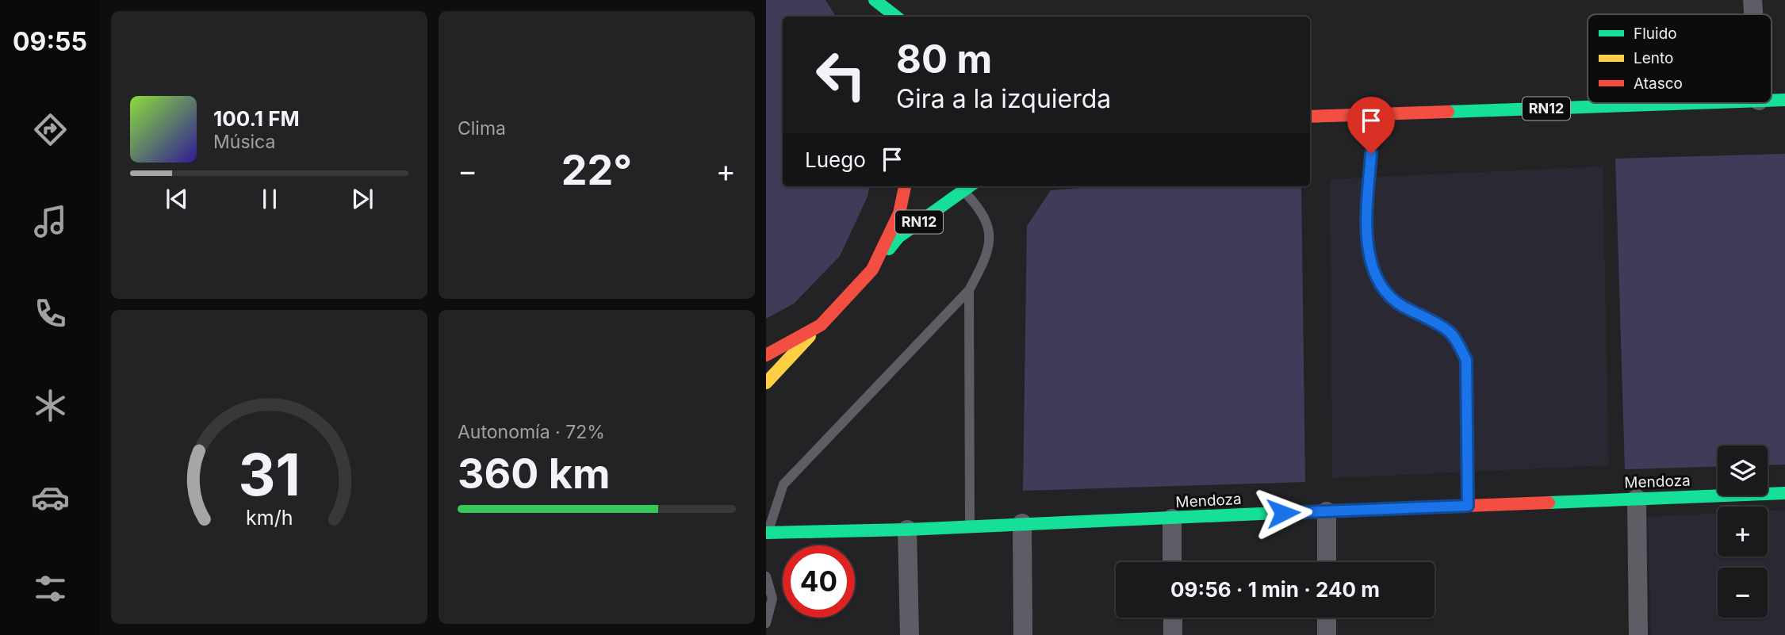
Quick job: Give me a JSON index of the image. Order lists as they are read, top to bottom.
{
  "streets": {
    "main road": ["RN12", "Mendoza"]
  },
  "legend": ["Fluido", "Lento", "Atasco"],
  "page": {
    "tabs": "09:55",
    "tile": [
      "Clima",
      ["Autonomía · 72%", "360 km"]
    ],
    "turn": ["80 m", "Gira a la izquierda"],
    "song": ["100.1 FM", "Música"],
    "then": "Luego",
    "heat": ["−", "22°", "+"],
    "map_buttons": ["+", "−"],
    "limit": "40",
    "trip": "09:56 · 1 min · 240 m",
    "gauge": ["31", "km/h"]
  }
}
